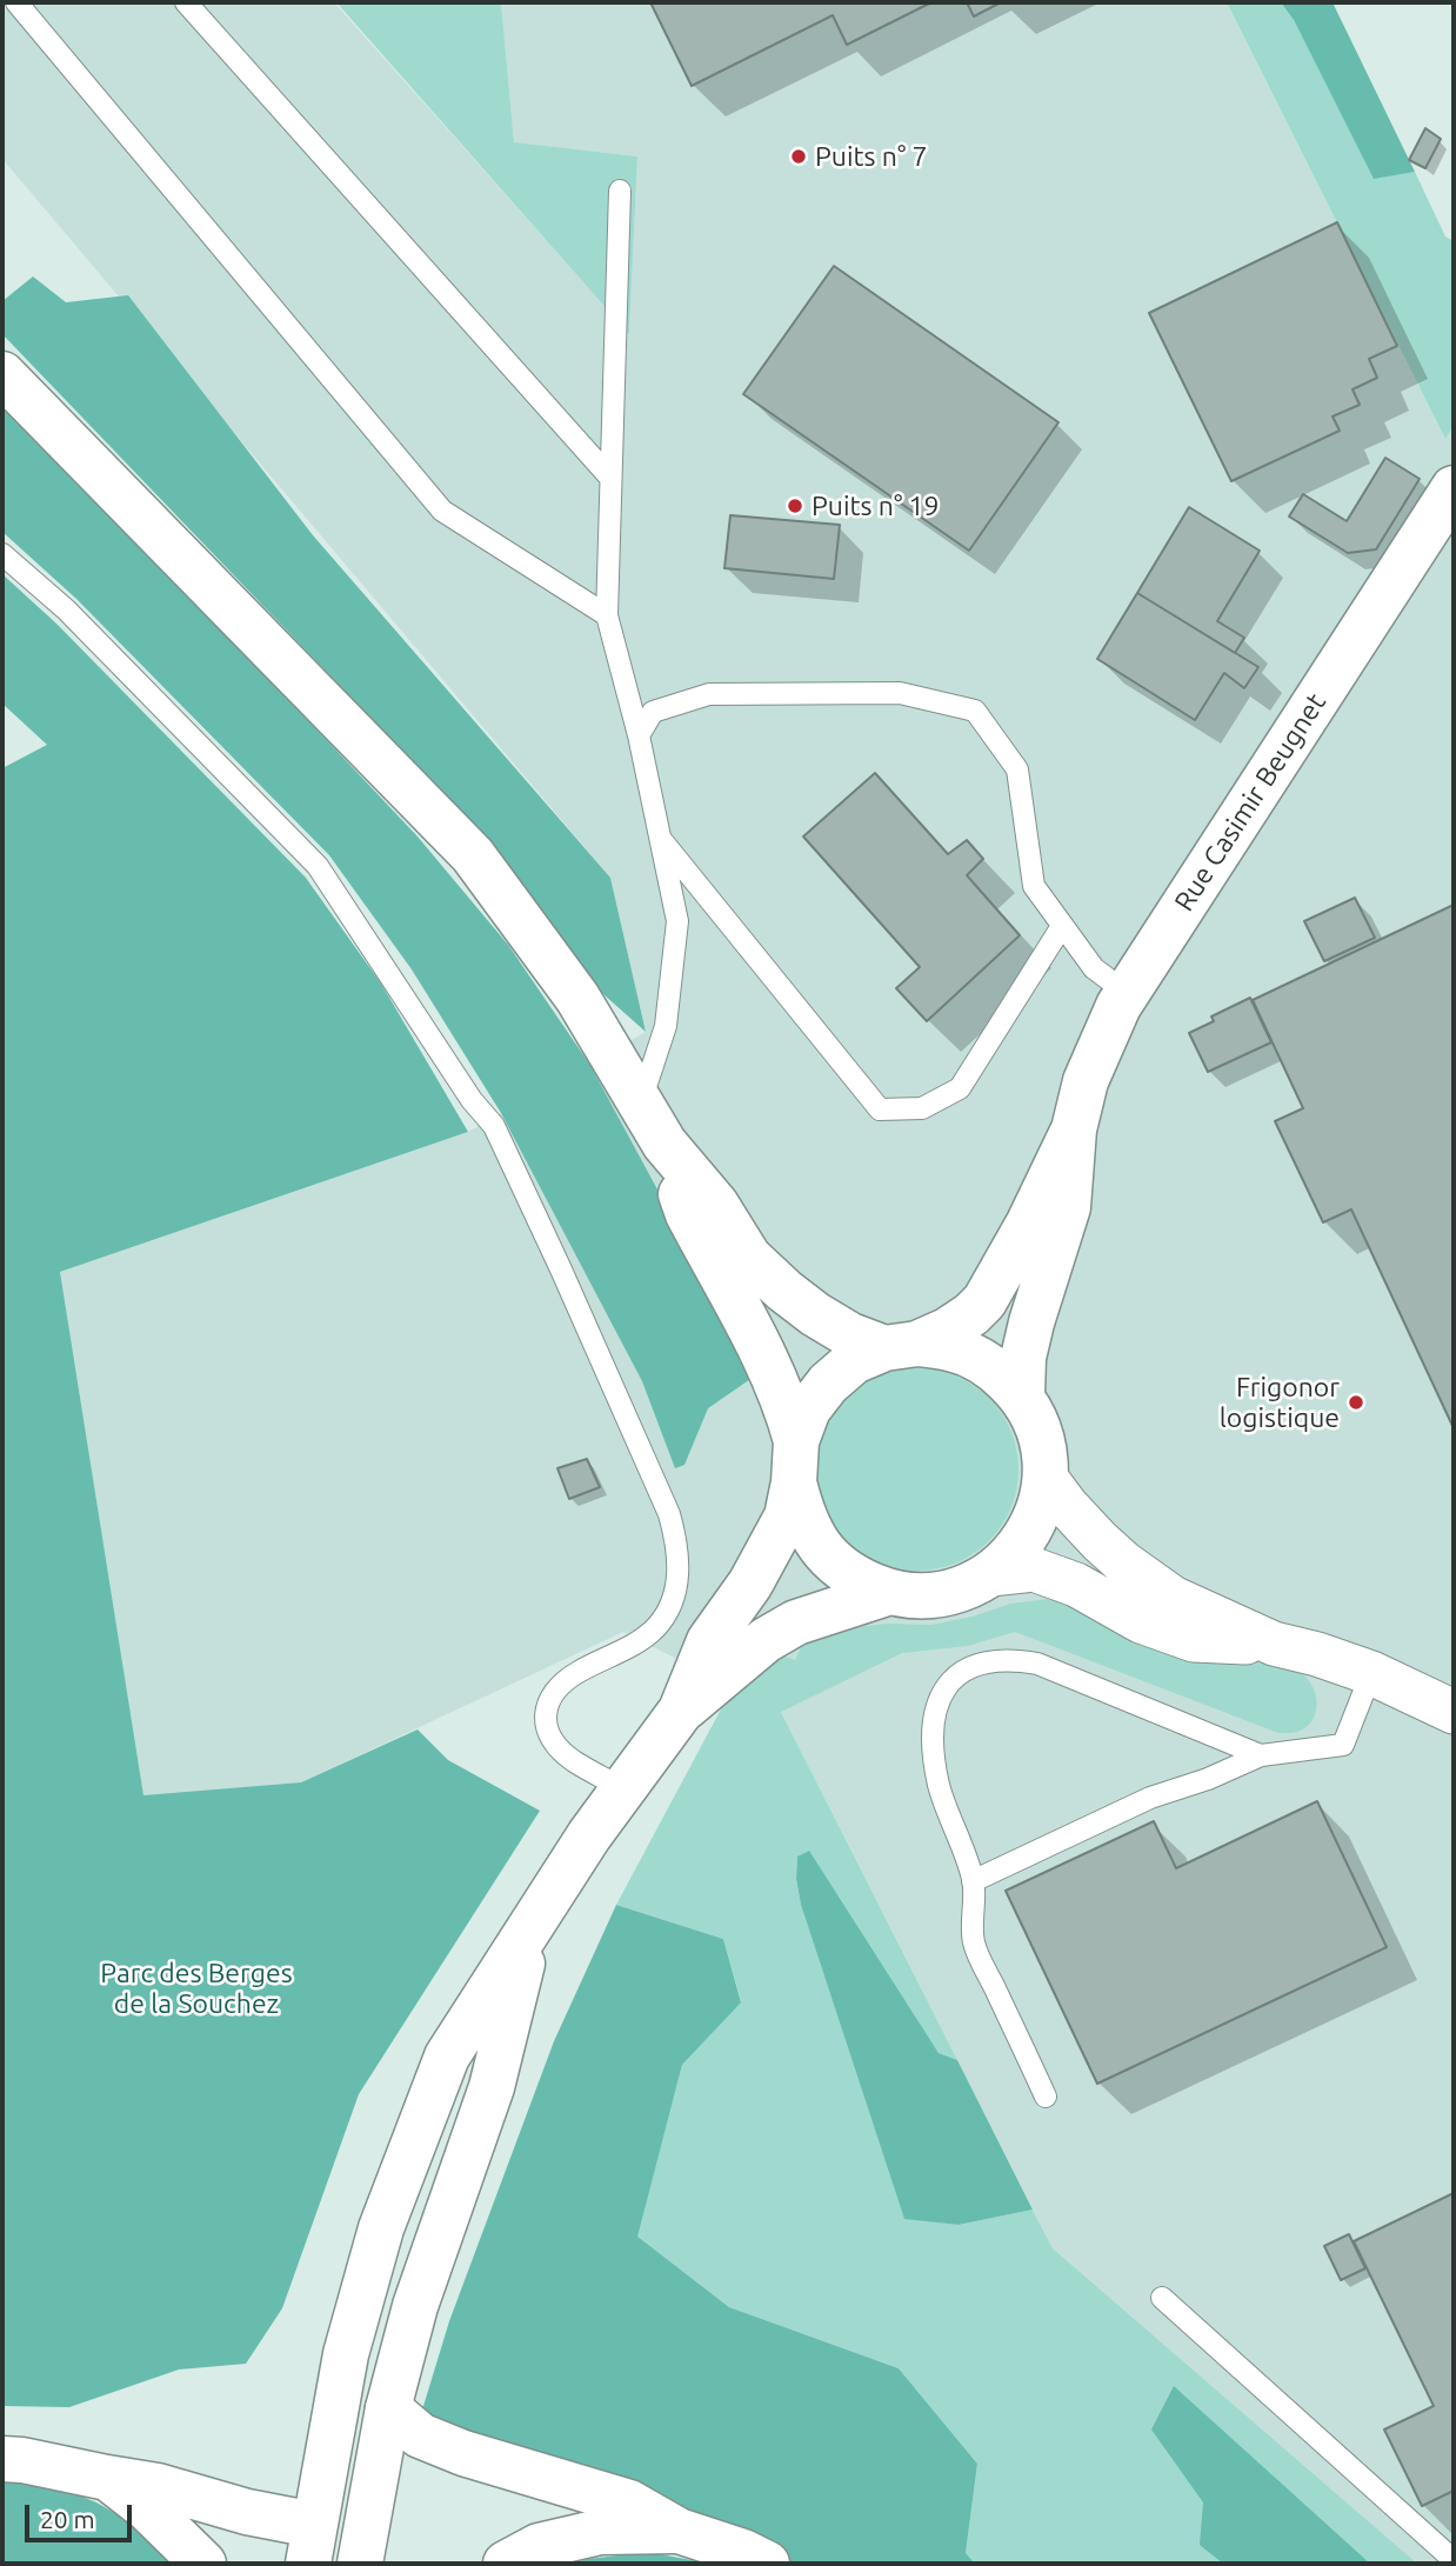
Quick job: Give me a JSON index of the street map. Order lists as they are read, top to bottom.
{
  "streets": {
    "main road": ["Rue Casimir Beugnet"]
  },
  "parks": ["Parc des Berges de la Souchez"],
  "places": ["Puits n° 7", "Puits n° 19", "Frigonor logistique"],
  "scale_bar": "20 m"
}
